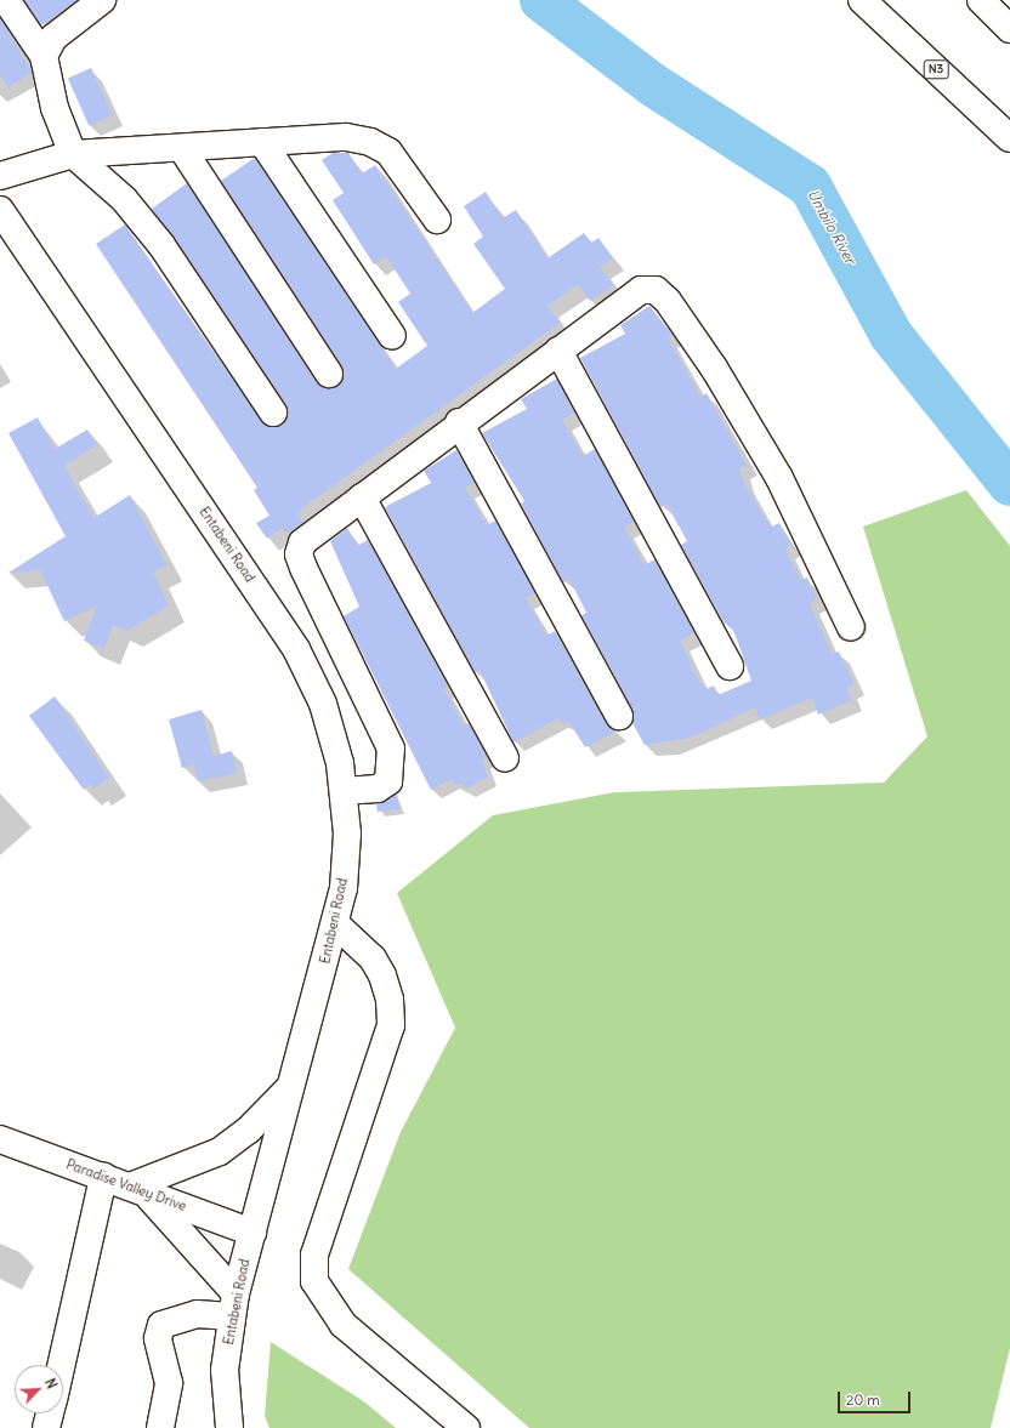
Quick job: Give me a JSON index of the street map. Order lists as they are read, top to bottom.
{
  "streets": {
    "main road": ["N3", "Entabeni Road", "Paradise Valley Drive"]
  },
  "crossings": [
    ["Entabeni Road", "Paradise Valley Drive"]
  ],
  "water": ["Umbilo River"],
  "scale_bar": "20 m",
  "north": "top right"
}
